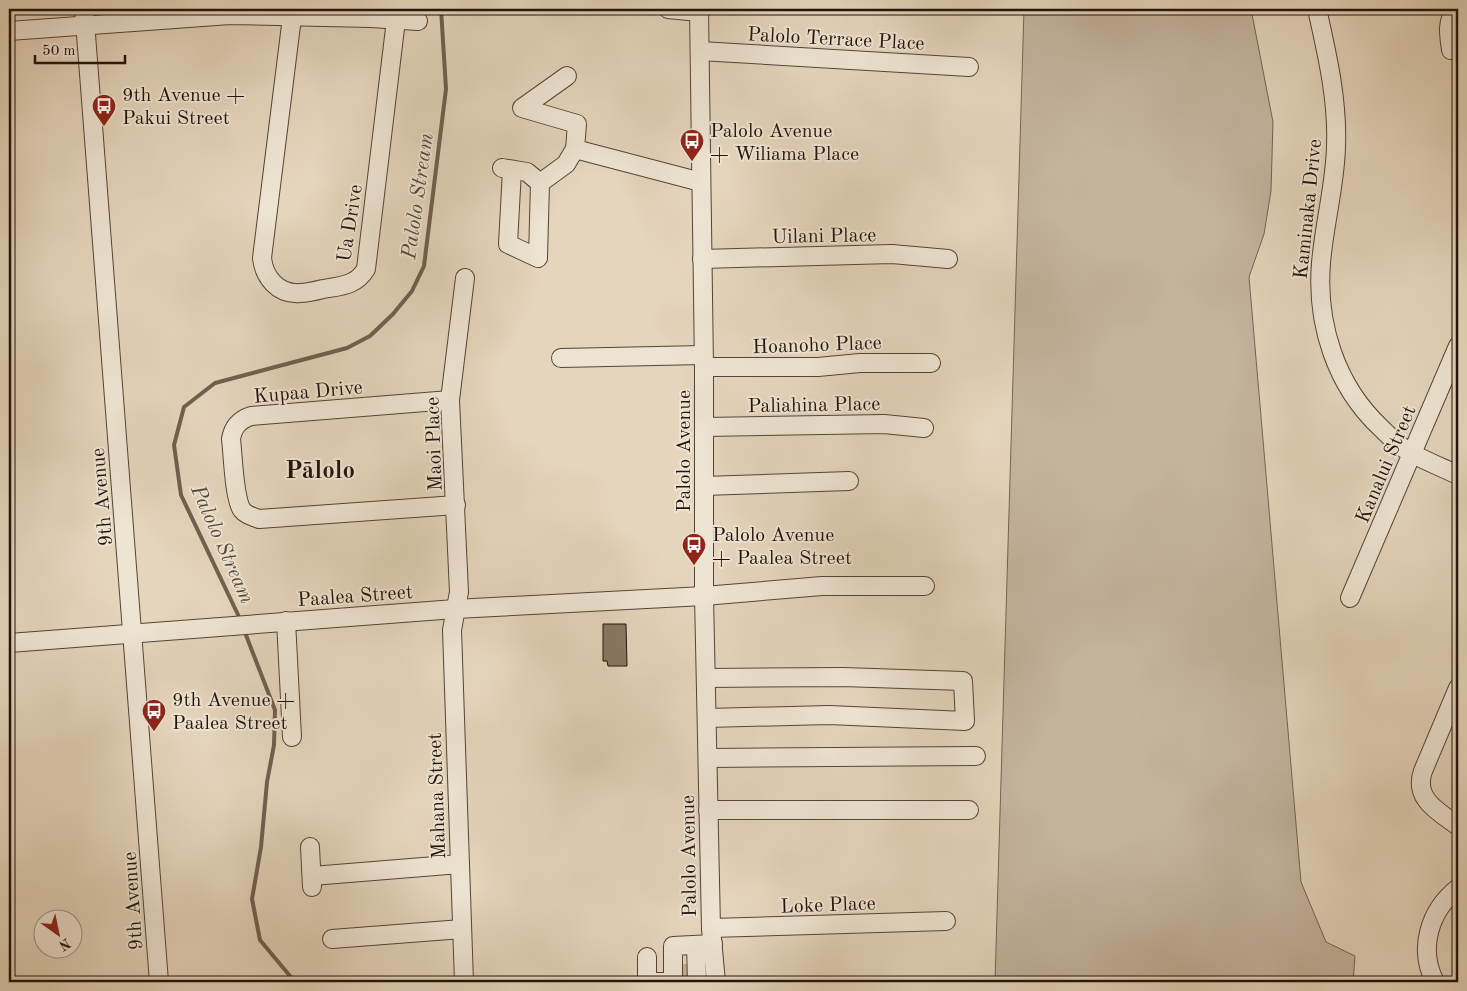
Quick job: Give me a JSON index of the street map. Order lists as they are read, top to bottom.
{
  "streets": {
    "street": [
      "Palolo Terrace Place",
      "Kaminaka Drive",
      "Ua Drive",
      "Uilani Place",
      "Hoanoho Place",
      "Kupaa Drive",
      "Paliahina Place",
      "Maoi Place",
      "Palolo Avenue",
      "Kanalui Street",
      "9th Avenue",
      "Paalea Street",
      "Mahana Street",
      "Loke Place"
    ]
  },
  "crossings": [
    ["Palolo Terrace Place", "Palolo Avenue"],
    ["Kaminaka Drive", "Kanalui Street"],
    ["Uilani Place", "Palolo Avenue"],
    ["Hoanoho Place", "Palolo Avenue"],
    ["Kupaa Drive", "Maoi Place"],
    ["Paliahina Place", "Palolo Avenue"],
    ["Maoi Place", "Paalea Street"],
    ["Maoi Place", "Mahana Street"],
    ["Palolo Avenue", "Paalea Street"],
    ["Palolo Avenue", "Loke Place"],
    ["9th Avenue", "Paalea Street"],
    ["Paalea Street", "Mahana Street"]
  ],
  "districts": ["Pālolo"],
  "water": ["Palolo Stream"],
  "places": {
    "bus stop": [
      "9th Avenue + Pakui Street",
      "Palolo Avenue + Wiliama Place",
      "Palolo Avenue + Paalea Street",
      "9th Avenue + Paalea Street"
    ]
  },
  "scale_bar": "50 m",
  "north": "bottom right"
}
